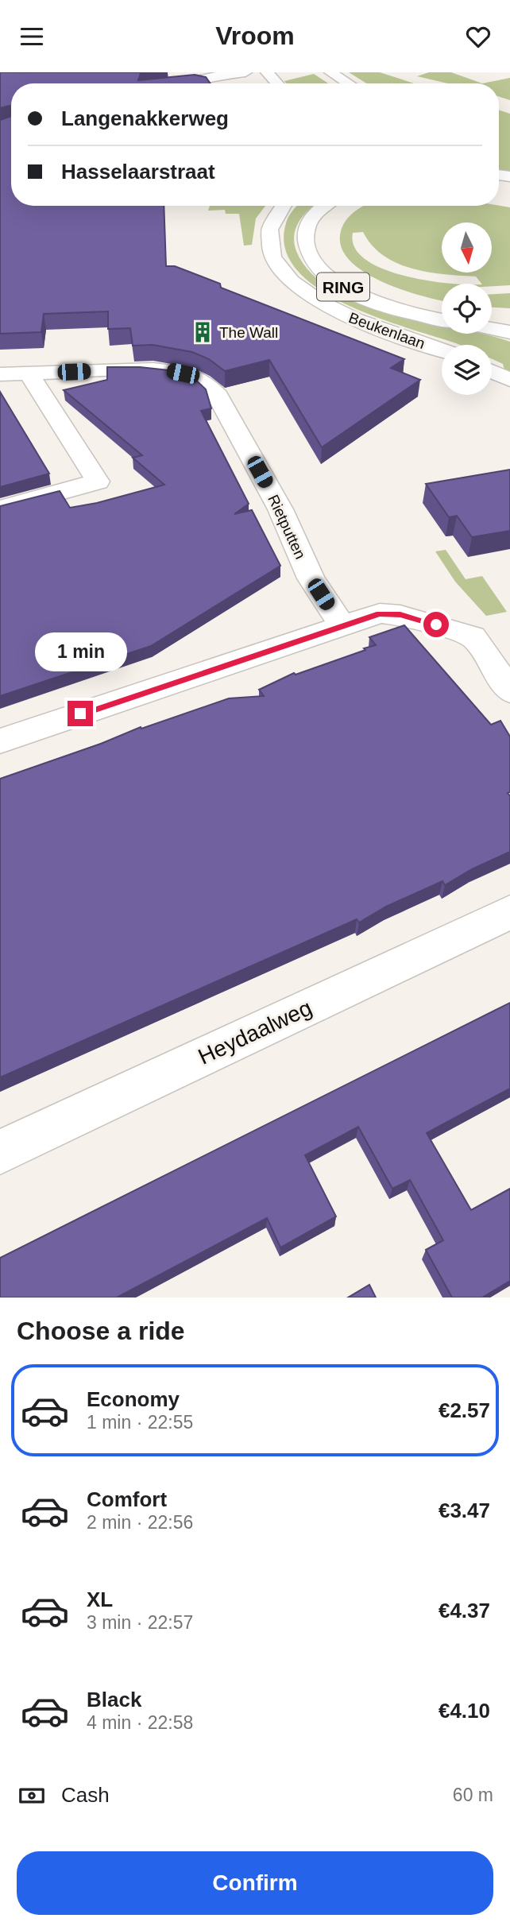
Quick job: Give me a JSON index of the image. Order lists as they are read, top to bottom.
{
  "streets": {
    "street": [
      "RING",
      "Beukenlaan",
      "Rietputten",
      "Heydaalweg"
    ]
  },
  "places": {
    "building": ["The Wall"]
  },
  "north": "bottom",
  "page": {
    "header": "Vroom",
    "banner": ["Langenakkerweg", "Hasselaarstraat"],
    "bubble": "1 min",
    "heading": "Choose a ride",
    "list": [
      {
        "name": "Economy",
        "note": "1 min · 22:55",
        "value": "€2.57"
      },
      {
        "name": "Comfort",
        "note": "2 min · 22:56",
        "value": "€3.47"
      },
      {
        "name": "XL",
        "note": "3 min · 22:57",
        "value": "€4.37"
      },
      {
        "name": "Black",
        "note": "4 min · 22:58",
        "value": "€4.10"
      }
    ],
    "pay": ["Cash", "60 m"],
    "buttons": "Confirm"
  }
}
